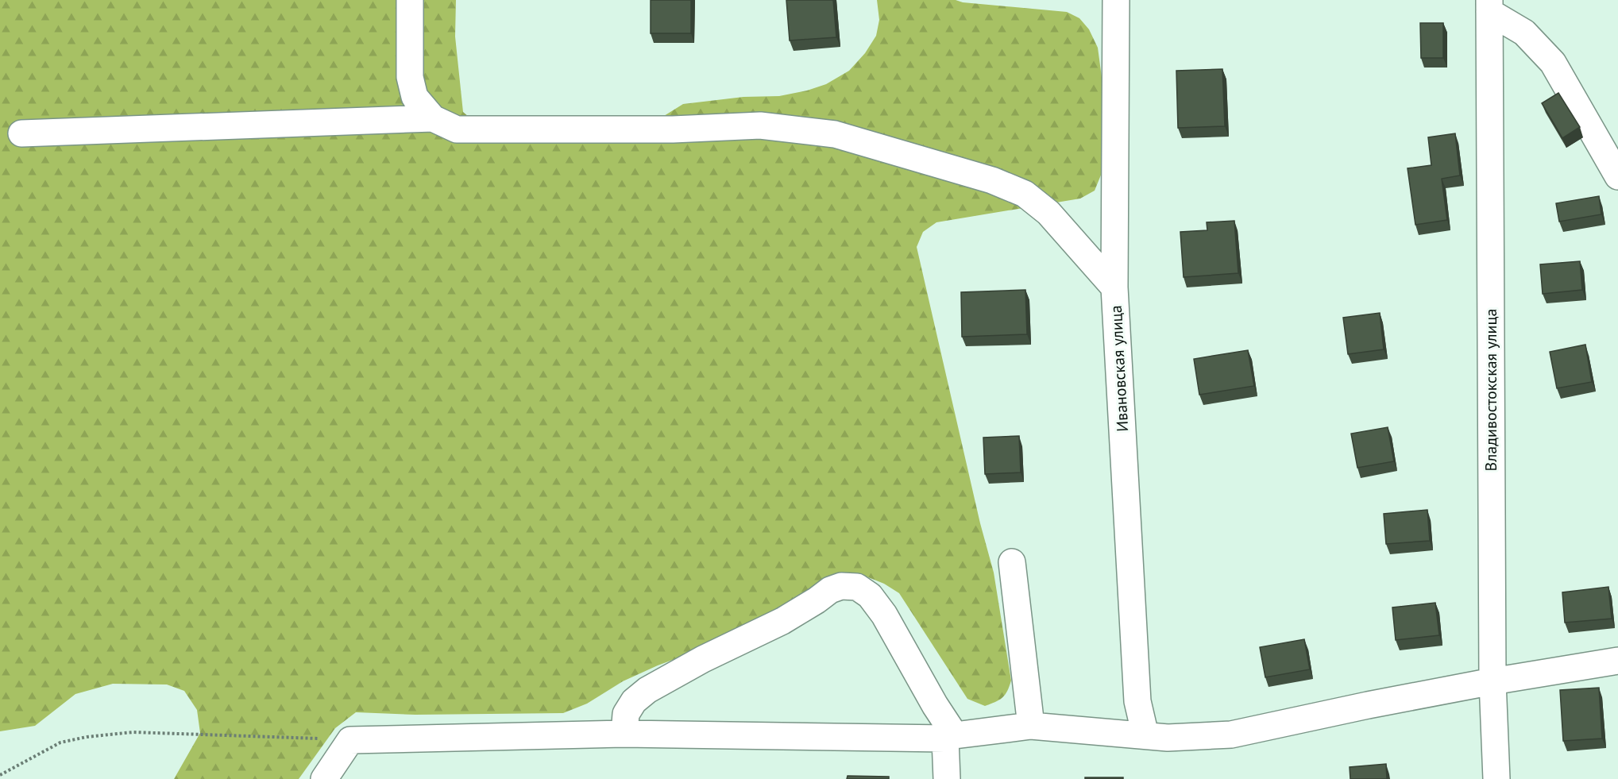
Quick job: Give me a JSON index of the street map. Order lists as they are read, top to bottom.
{
  "streets": {
    "street": ["Ивановская улица", "Владивостокская улица"]
  }
}
